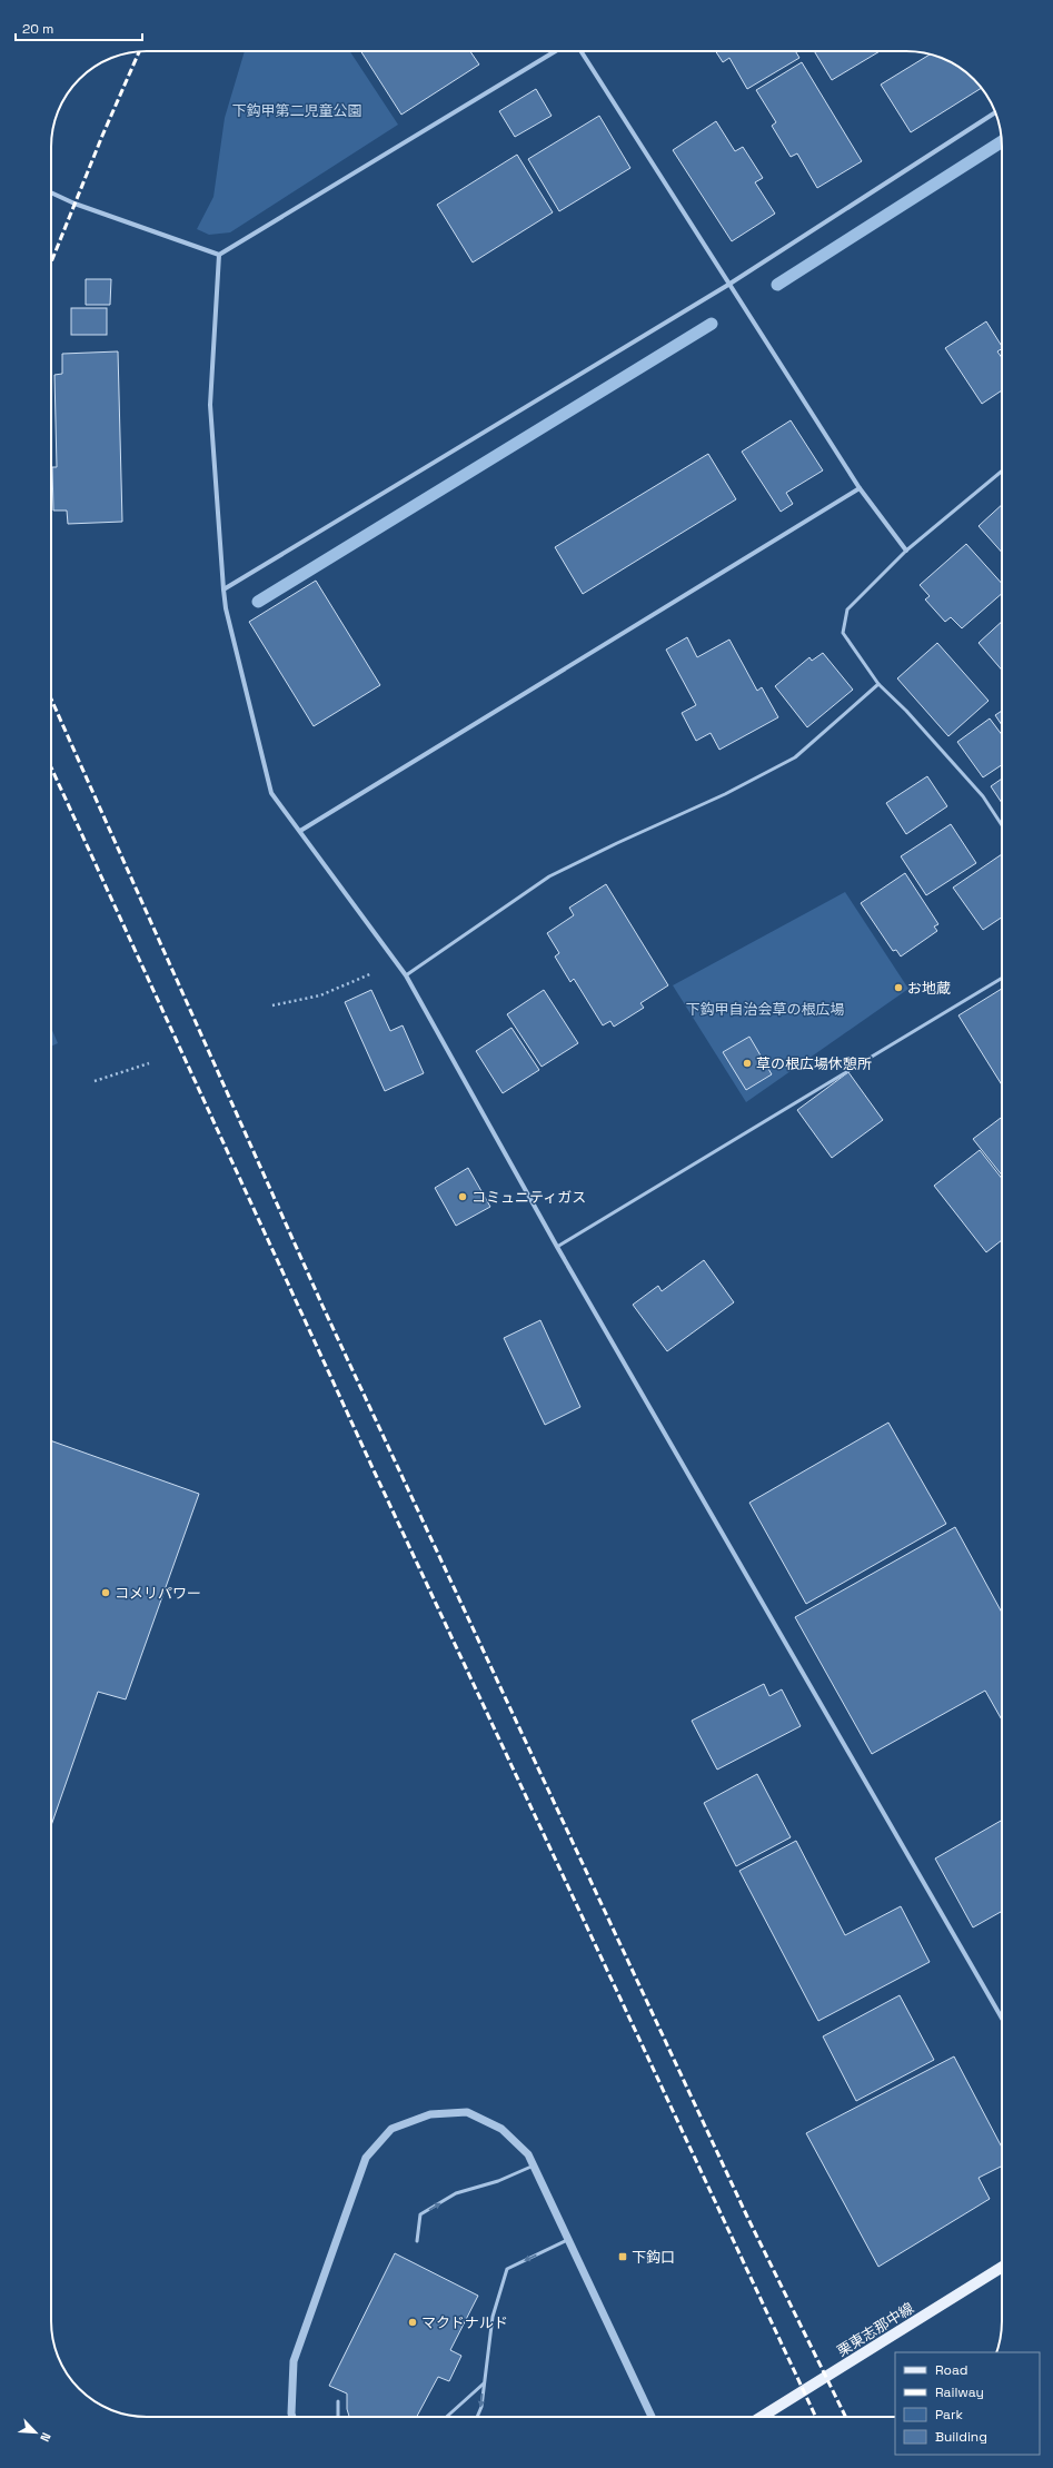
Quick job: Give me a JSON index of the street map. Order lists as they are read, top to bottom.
{
  "streets": {
    "main road": ["栗東志那中線"]
  },
  "parks": ["下鈎甲第二児童公園", "下鈎甲自治会草の根広場"],
  "places": {
    "other": [
      "お地蔵",
      "草の根広場休憩所",
      "コミュニティガス",
      "コメリパワー",
      "マクドナルド"
    ],
    "transit": ["下鈎口"]
  },
  "legend": [
    "Road",
    "Railway",
    "Park",
    "Building"
  ],
  "scale_bar": "20 m",
  "north": "bottom right"
}
